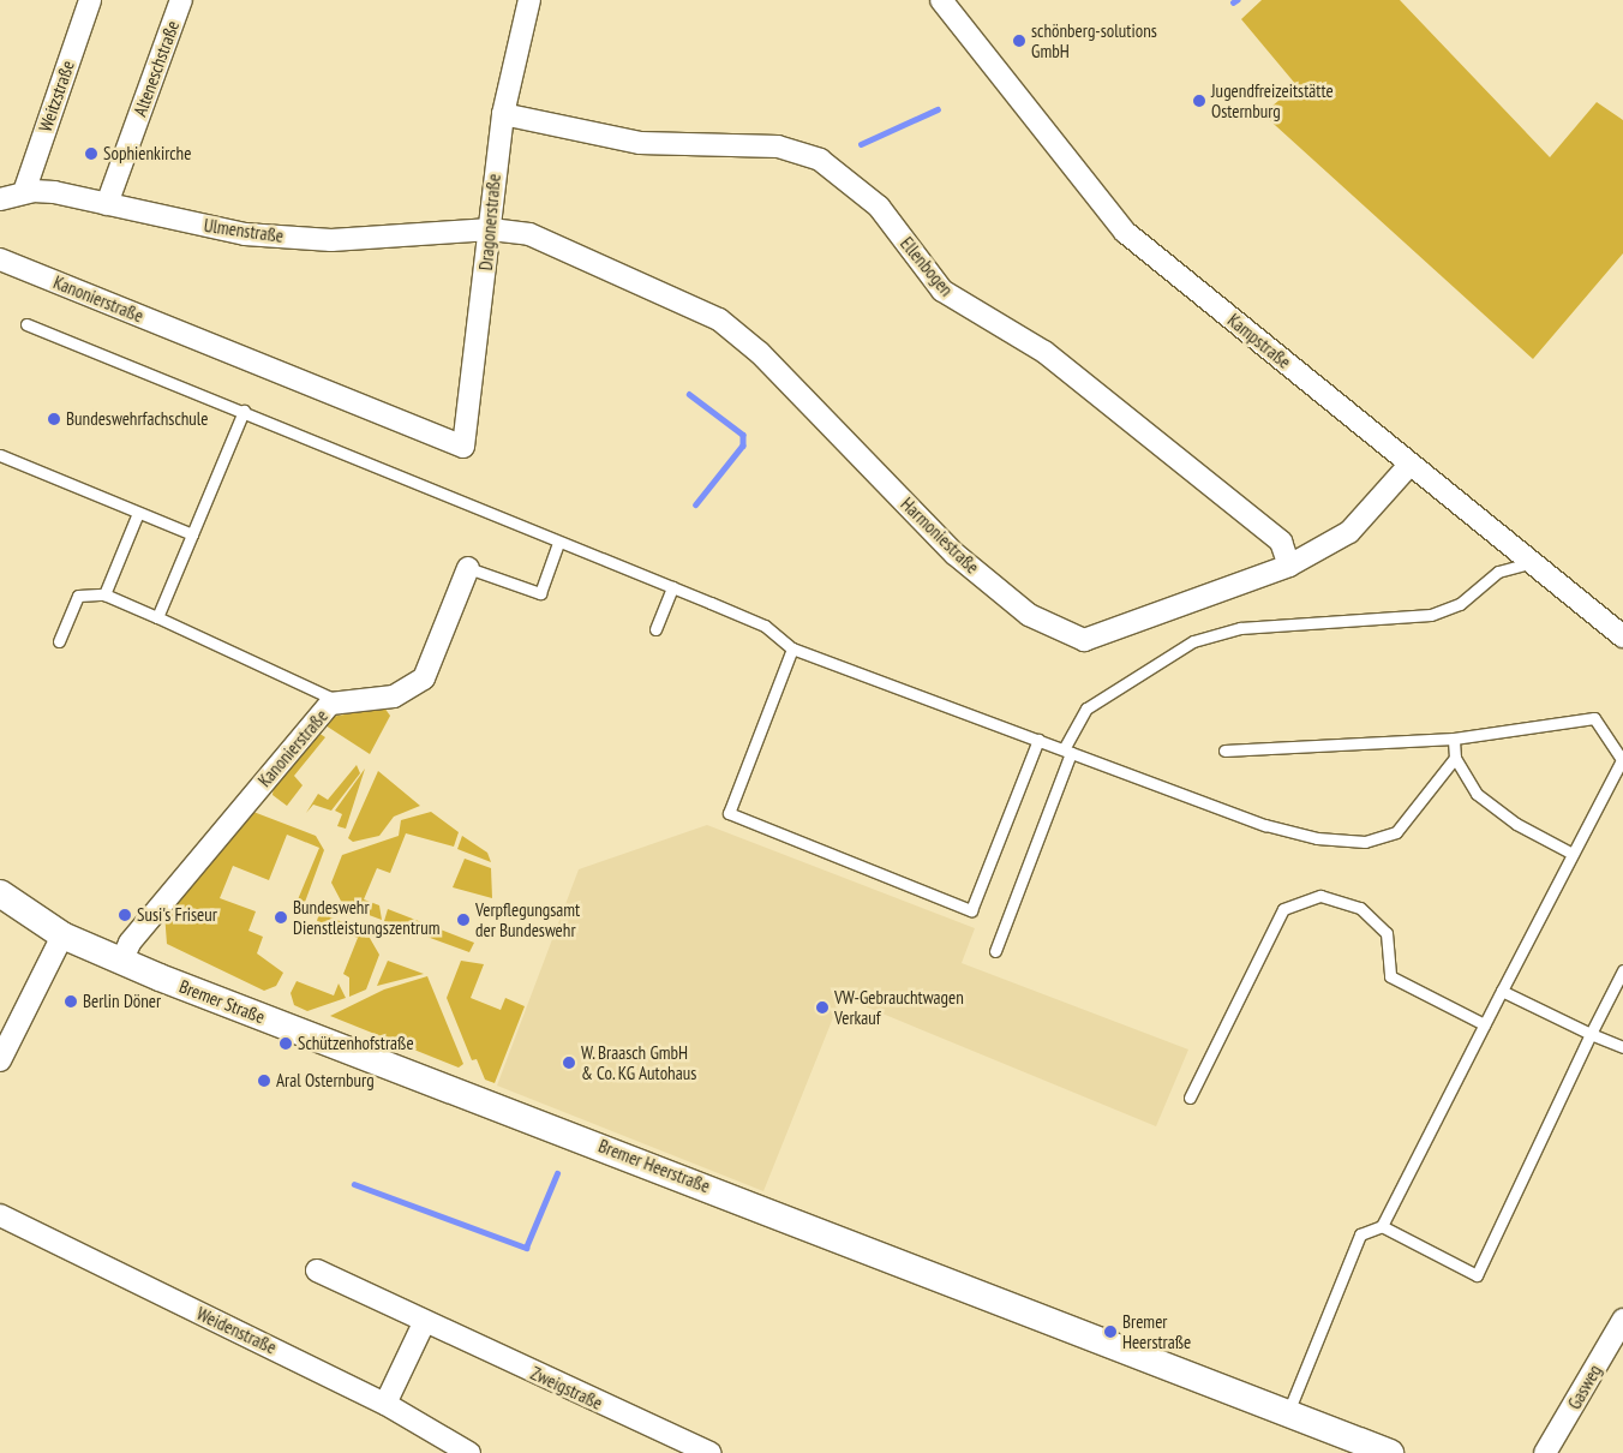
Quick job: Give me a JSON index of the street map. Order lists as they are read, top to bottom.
{
  "streets": {
    "street": [
      "Alteneschstraße",
      "Weitzstraße",
      "Dragonerstraße",
      "Ulmenstraße",
      "Ellenbogen",
      "Kanonierstraße",
      "Kampstraße",
      "Harmoniestraße",
      "Bremer Straße",
      "Bremer Heerstraße",
      "Weidenstraße",
      "Gasweg",
      "Zweigstraße"
    ]
  },
  "crossings": [
    ["Alteneschstraße", "Ulmenstraße"],
    ["Weitzstraße", "Ulmenstraße"],
    ["Dragonerstraße", "Ulmenstraße"],
    ["Dragonerstraße", "Ellenbogen"],
    ["Dragonerstraße", "Kanonierstraße"],
    ["Dragonerstraße", "Harmoniestraße"],
    ["Ulmenstraße", "Harmoniestraße"],
    ["Ellenbogen", "Harmoniestraße"],
    ["Kanonierstraße", "Bremer Straße"],
    ["Kampstraße", "Harmoniestraße"],
    ["Bremer Straße", "Bremer Heerstraße"]
  ],
  "places": [
    "schönberg-solutions GmbH",
    "Jugendfreizeitstätte Osternburg",
    "Sophienkirche",
    "Bundeswehrfachschule",
    "Susi's Friseur",
    "Bundeswehr Dienstleistungszentrum",
    "Verpflegungsamt der Bundeswehr",
    "Berlin Döner",
    "VW-Gebrauchtwagen Verkauf",
    "Schützenhofstraße",
    "W. Braasch GmbH & Co. KG Autohaus",
    "Aral Osternburg",
    "Bremer Heerstraße"
  ]
}
